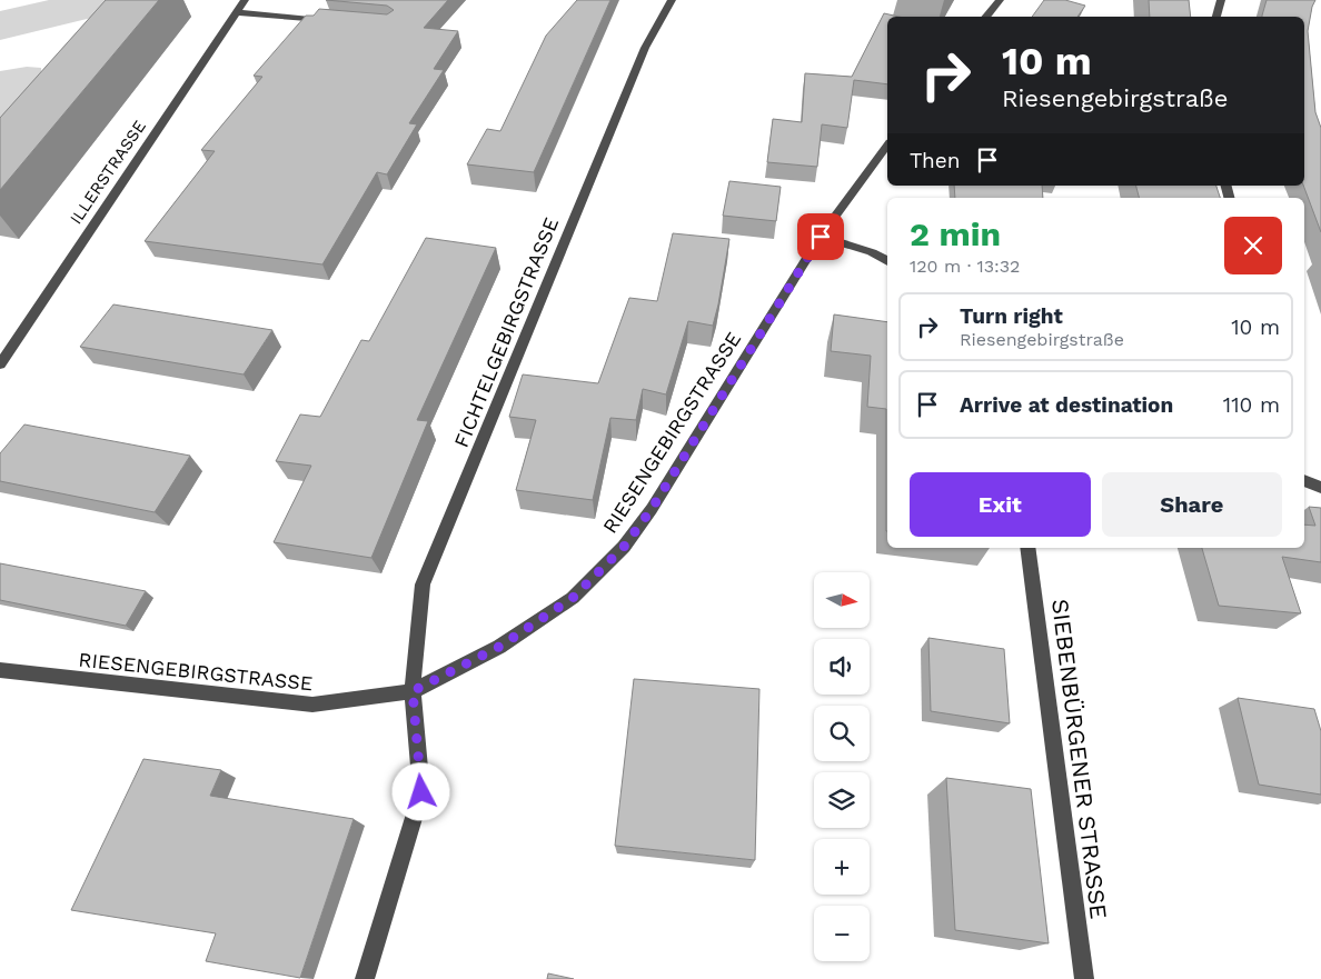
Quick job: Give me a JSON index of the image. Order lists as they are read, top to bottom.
{
  "streets": {
    "street": [
      "ILLERSTRASSE",
      "FICHTELGEBIRGSTRASSE",
      "RIESENGEBIRGSTRASSE",
      "SIEBENBÜRGENER STRASSE"
    ]
  },
  "crossings": [
    ["FICHTELGEBIRGSTRASSE", "RIESENGEBIRGSTRASSE"]
  ],
  "north": "right",
  "page": {
    "turn": ["10 m", "Riesengebirgstraße"],
    "then": "Then",
    "heading": ["2 min", "120 m · 13:32"],
    "list": [
      {
        "name": "Turn right",
        "note": "Riesengebirgstraße",
        "value": "10 m"
      },
      {
        "name": "Arrive at destination",
        "value": "110 m"
      }
    ],
    "buttons": ["Exit", "Share"],
    "map_buttons": ["+", "−"]
  }
}
